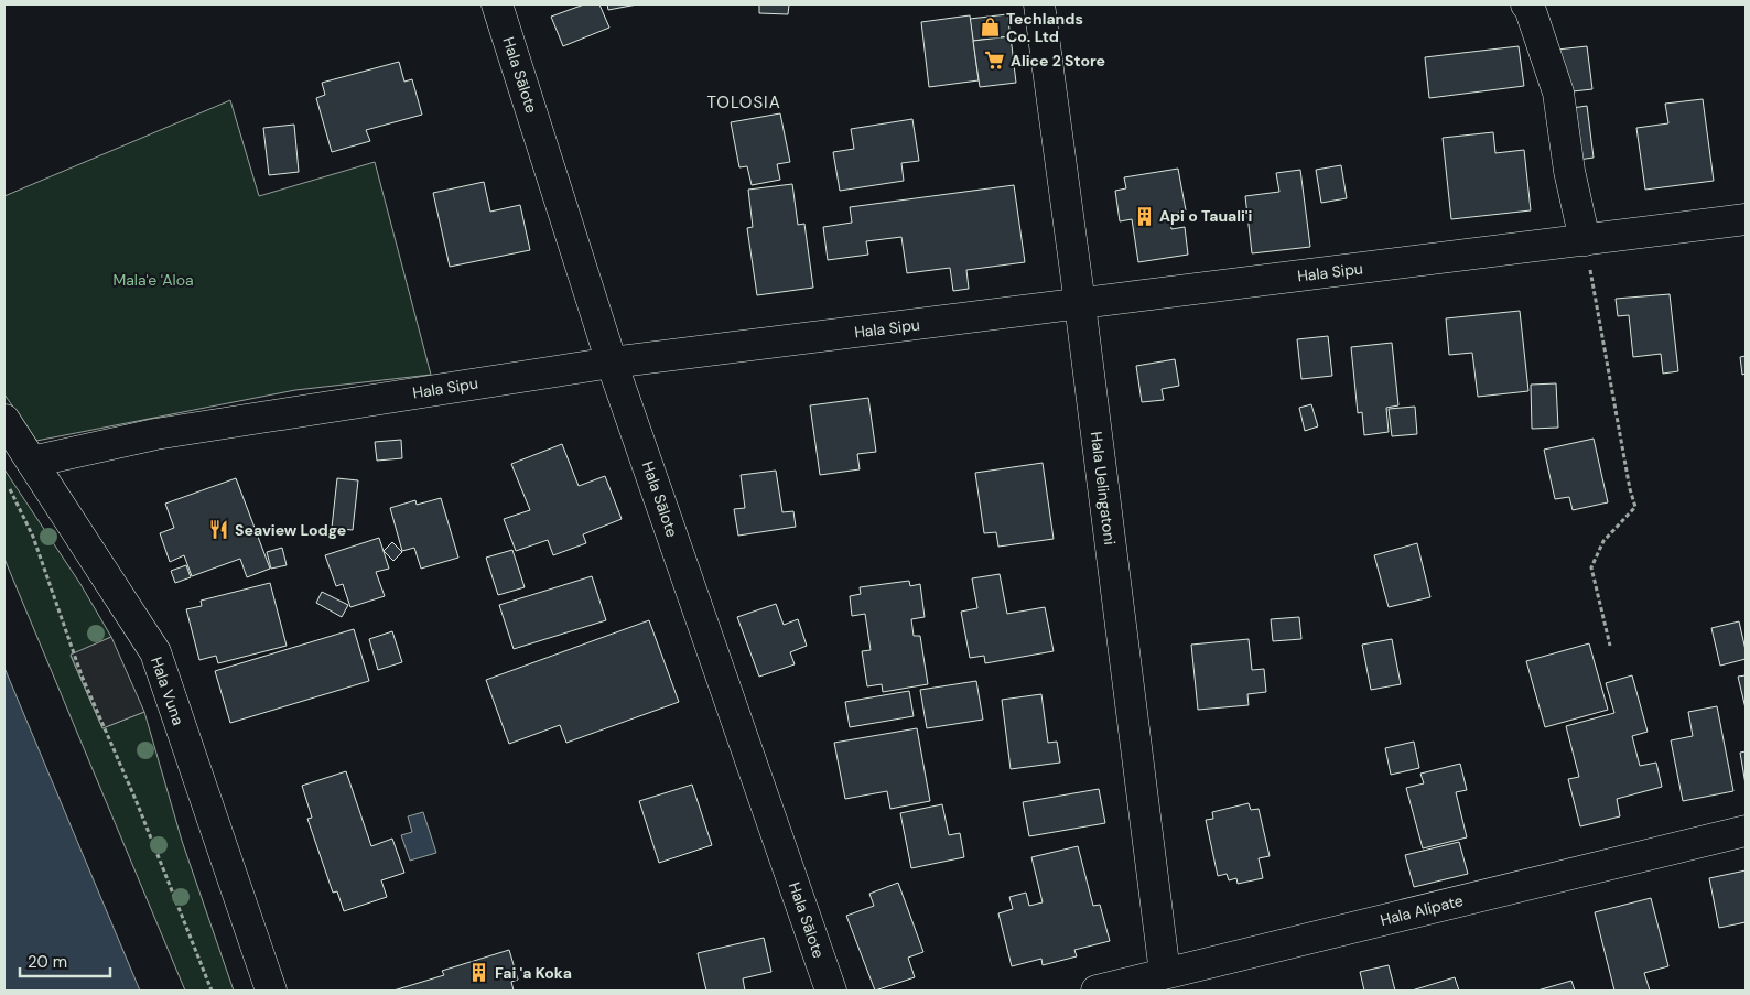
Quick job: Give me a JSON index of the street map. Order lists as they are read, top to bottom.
{
  "streets": {
    "street": [
      "Hala Sālote",
      "Hala Sipu",
      "Hala Uelingatoni",
      "Hala Vuna",
      "Hala Alipate"
    ]
  },
  "crossings": [
    ["Hala Sālote", "Hala Sipu"],
    ["Hala Sipu", "Hala Uelingatoni"],
    ["Hala Sipu", "Hala Vuna"],
    ["Hala Uelingatoni", "Hala Alipate"]
  ],
  "districts": ["TOLOSIA"],
  "parks": ["Mala'e 'Aloa"],
  "places": {
    "shop": ["Techlands Co. Ltd"],
    "supermarket": ["Alice 2 Store"],
    "building": ["Api o Tauali'i", "Fai 'a Koka"],
    "restaurant": ["Seaview Lodge"]
  },
  "scale_bar": "20 m"
}
